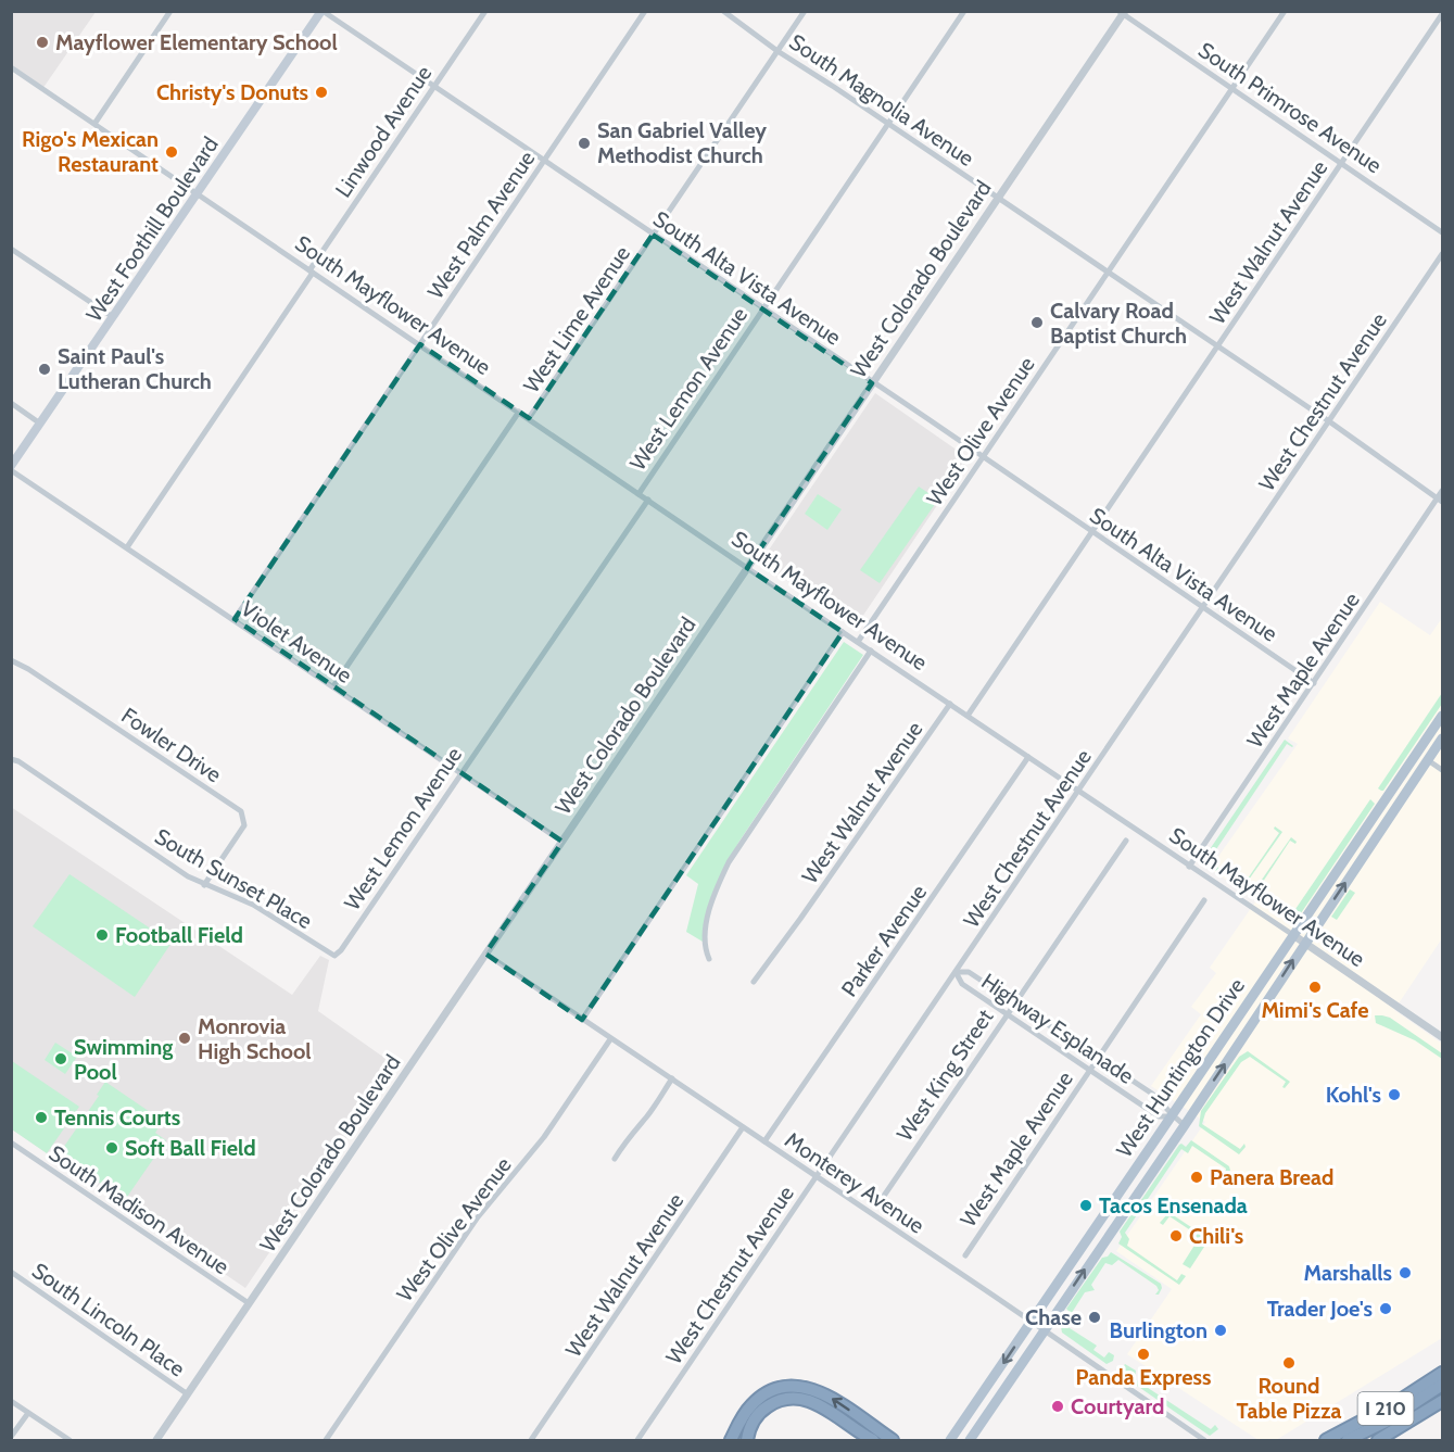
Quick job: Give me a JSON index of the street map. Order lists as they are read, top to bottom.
{
  "streets": {
    "highway": ["I 210"],
    "main road": ["West Foothill Boulevard", "West Huntington Drive"],
    "street": [
      "South Magnolia Avenue",
      "South Primrose Avenue",
      "Linwood Avenue",
      "West Palm Avenue",
      "West Walnut Avenue",
      "South Alta Vista Avenue",
      "West Colorado Boulevard",
      "South Mayflower Avenue",
      "West Lime Avenue",
      "West Lemon Avenue",
      "West Chestnut Avenue",
      "West Olive Avenue",
      "Violet Avenue",
      "West Maple Avenue",
      "Fowler Drive",
      "South Sunset Place",
      "Parker Avenue",
      "Highway Esplanade",
      "West King Street",
      "Monterey Avenue",
      "South Madison Avenue",
      "South Lincoln Place"
    ]
  },
  "crossings": [
    ["South Magnolia Avenue", "West Walnut Avenue"],
    ["South Magnolia Avenue", "West Colorado Boulevard"],
    ["South Magnolia Avenue", "West Lime Avenue"],
    ["South Magnolia Avenue", "West Lemon Avenue"],
    ["South Magnolia Avenue", "West Chestnut Avenue"],
    ["South Magnolia Avenue", "West Olive Avenue"],
    ["South Magnolia Avenue", "West Maple Avenue"],
    ["South Primrose Avenue", "West Walnut Avenue"],
    ["South Primrose Avenue", "West Colorado Boulevard"],
    ["South Primrose Avenue", "West Olive Avenue"],
    ["Linwood Avenue", "South Alta Vista Avenue"],
    ["Linwood Avenue", "South Mayflower Avenue"],
    ["Linwood Avenue", "Violet Avenue"],
    ["West Palm Avenue", "South Alta Vista Avenue"],
    ["West Palm Avenue", "South Mayflower Avenue"],
    ["West Palm Avenue", "Violet Avenue"],
    ["West Foothill Boulevard", "South Alta Vista Avenue"],
    ["West Foothill Boulevard", "South Mayflower Avenue"],
    ["West Foothill Boulevard", "Violet Avenue"],
    ["West Walnut Avenue", "South Alta Vista Avenue"],
    ["West Walnut Avenue", "South Mayflower Avenue"],
    ["West Walnut Avenue", "Monterey Avenue"],
    ["South Alta Vista Avenue", "West Colorado Boulevard"],
    ["South Alta Vista Avenue", "West Lime Avenue"],
    ["South Alta Vista Avenue", "West Lemon Avenue"],
    ["South Alta Vista Avenue", "West Chestnut Avenue"],
    ["South Alta Vista Avenue", "West Olive Avenue"],
    ["South Alta Vista Avenue", "West Maple Avenue"],
    ["West Colorado Boulevard", "South Mayflower Avenue"],
    ["West Colorado Boulevard", "Violet Avenue"],
    ["West Colorado Boulevard", "Monterey Avenue"],
    ["West Colorado Boulevard", "South Madison Avenue"],
    ["West Colorado Boulevard", "South Lincoln Place"],
    ["South Mayflower Avenue", "West Lime Avenue"],
    ["South Mayflower Avenue", "West Lemon Avenue"],
    ["South Mayflower Avenue", "West Chestnut Avenue"],
    ["South Mayflower Avenue", "West Olive Avenue"],
    ["South Mayflower Avenue", "West Maple Avenue"],
    ["South Mayflower Avenue", "Parker Avenue"],
    ["South Mayflower Avenue", "West Huntington Drive"],
    ["West Lime Avenue", "Violet Avenue"],
    ["West Lemon Avenue", "Violet Avenue"],
    ["West Lemon Avenue", "South Sunset Place"],
    ["West Chestnut Avenue", "Highway Esplanade"],
    ["West Chestnut Avenue", "Monterey Avenue"],
    ["West Olive Avenue", "Monterey Avenue"],
    ["West Maple Avenue", "Highway Esplanade"],
    ["Fowler Drive", "South Sunset Place"],
    ["Parker Avenue", "Monterey Avenue"],
    ["Highway Esplanade", "West Huntington Drive"],
    ["Highway Esplanade", "West King Street"],
    ["West Huntington Drive", "Monterey Avenue"]
  ],
  "places": [
    "Mayflower Elementary School",
    "Christy's Donuts",
    "San Gabriel Valley Methodist Church",
    "Rigo's Mexican Restaurant",
    "Calvary Road Baptist Church",
    "Saint Paul's Lutheran Church",
    "Football Field",
    "Mimi's Cafe",
    "Monrovia High School",
    "Swimming Pool",
    "Kohl's",
    "Tennis Courts",
    "Soft Ball Field",
    "Panera Bread",
    "Tacos Ensenada",
    "Chili's",
    "Marshalls",
    "Trader Joe's",
    "Chase",
    "Burlington",
    "Panda Express",
    "Round Table Pizza",
    "Courtyard"
  ]
}
